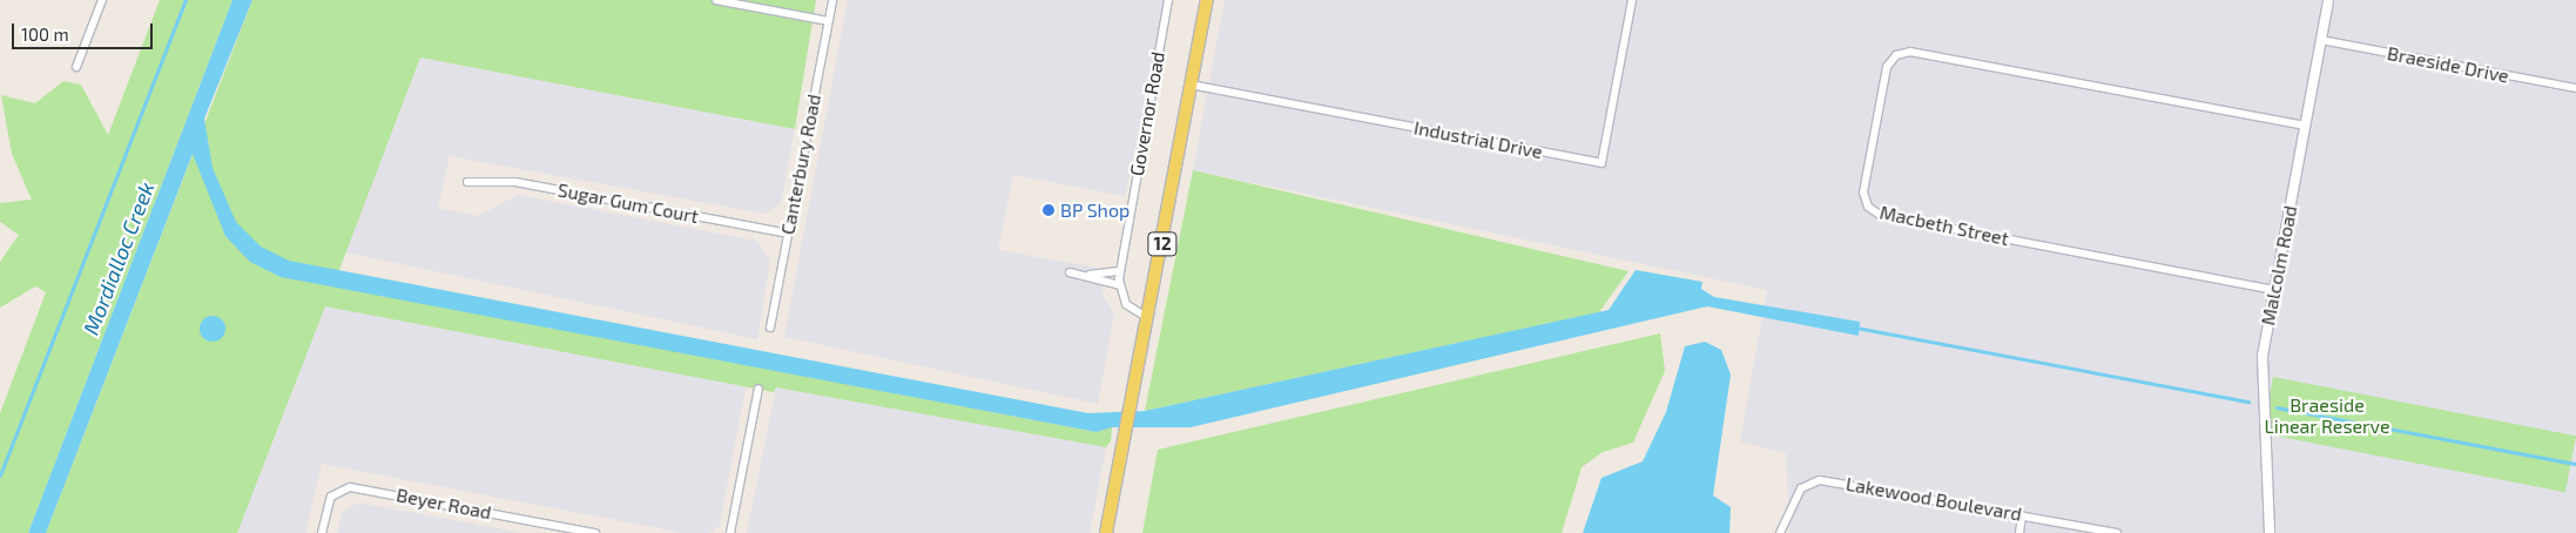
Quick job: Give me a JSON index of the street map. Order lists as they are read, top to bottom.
{
  "streets": {
    "main road": ["Governor Road", "12"],
    "street": [
      "Braeside Drive",
      "Industrial Drive",
      "Canterbury Road",
      "Sugar Gum Court",
      "Macbeth Street",
      "Malcolm Road",
      "Lakewood Boulevard",
      "Beyer Road"
    ]
  },
  "crossings": [
    ["Braeside Drive", "Malcolm Road"],
    ["Governor Road", "Industrial Drive"],
    ["Canterbury Road", "Sugar Gum Court"],
    ["Macbeth Street", "Malcolm Road"]
  ],
  "water": ["Mordialloc Creek"],
  "parks": ["Braeside Linear Reserve"],
  "places": ["BP Shop"],
  "scale_bar": "100 m"
}
